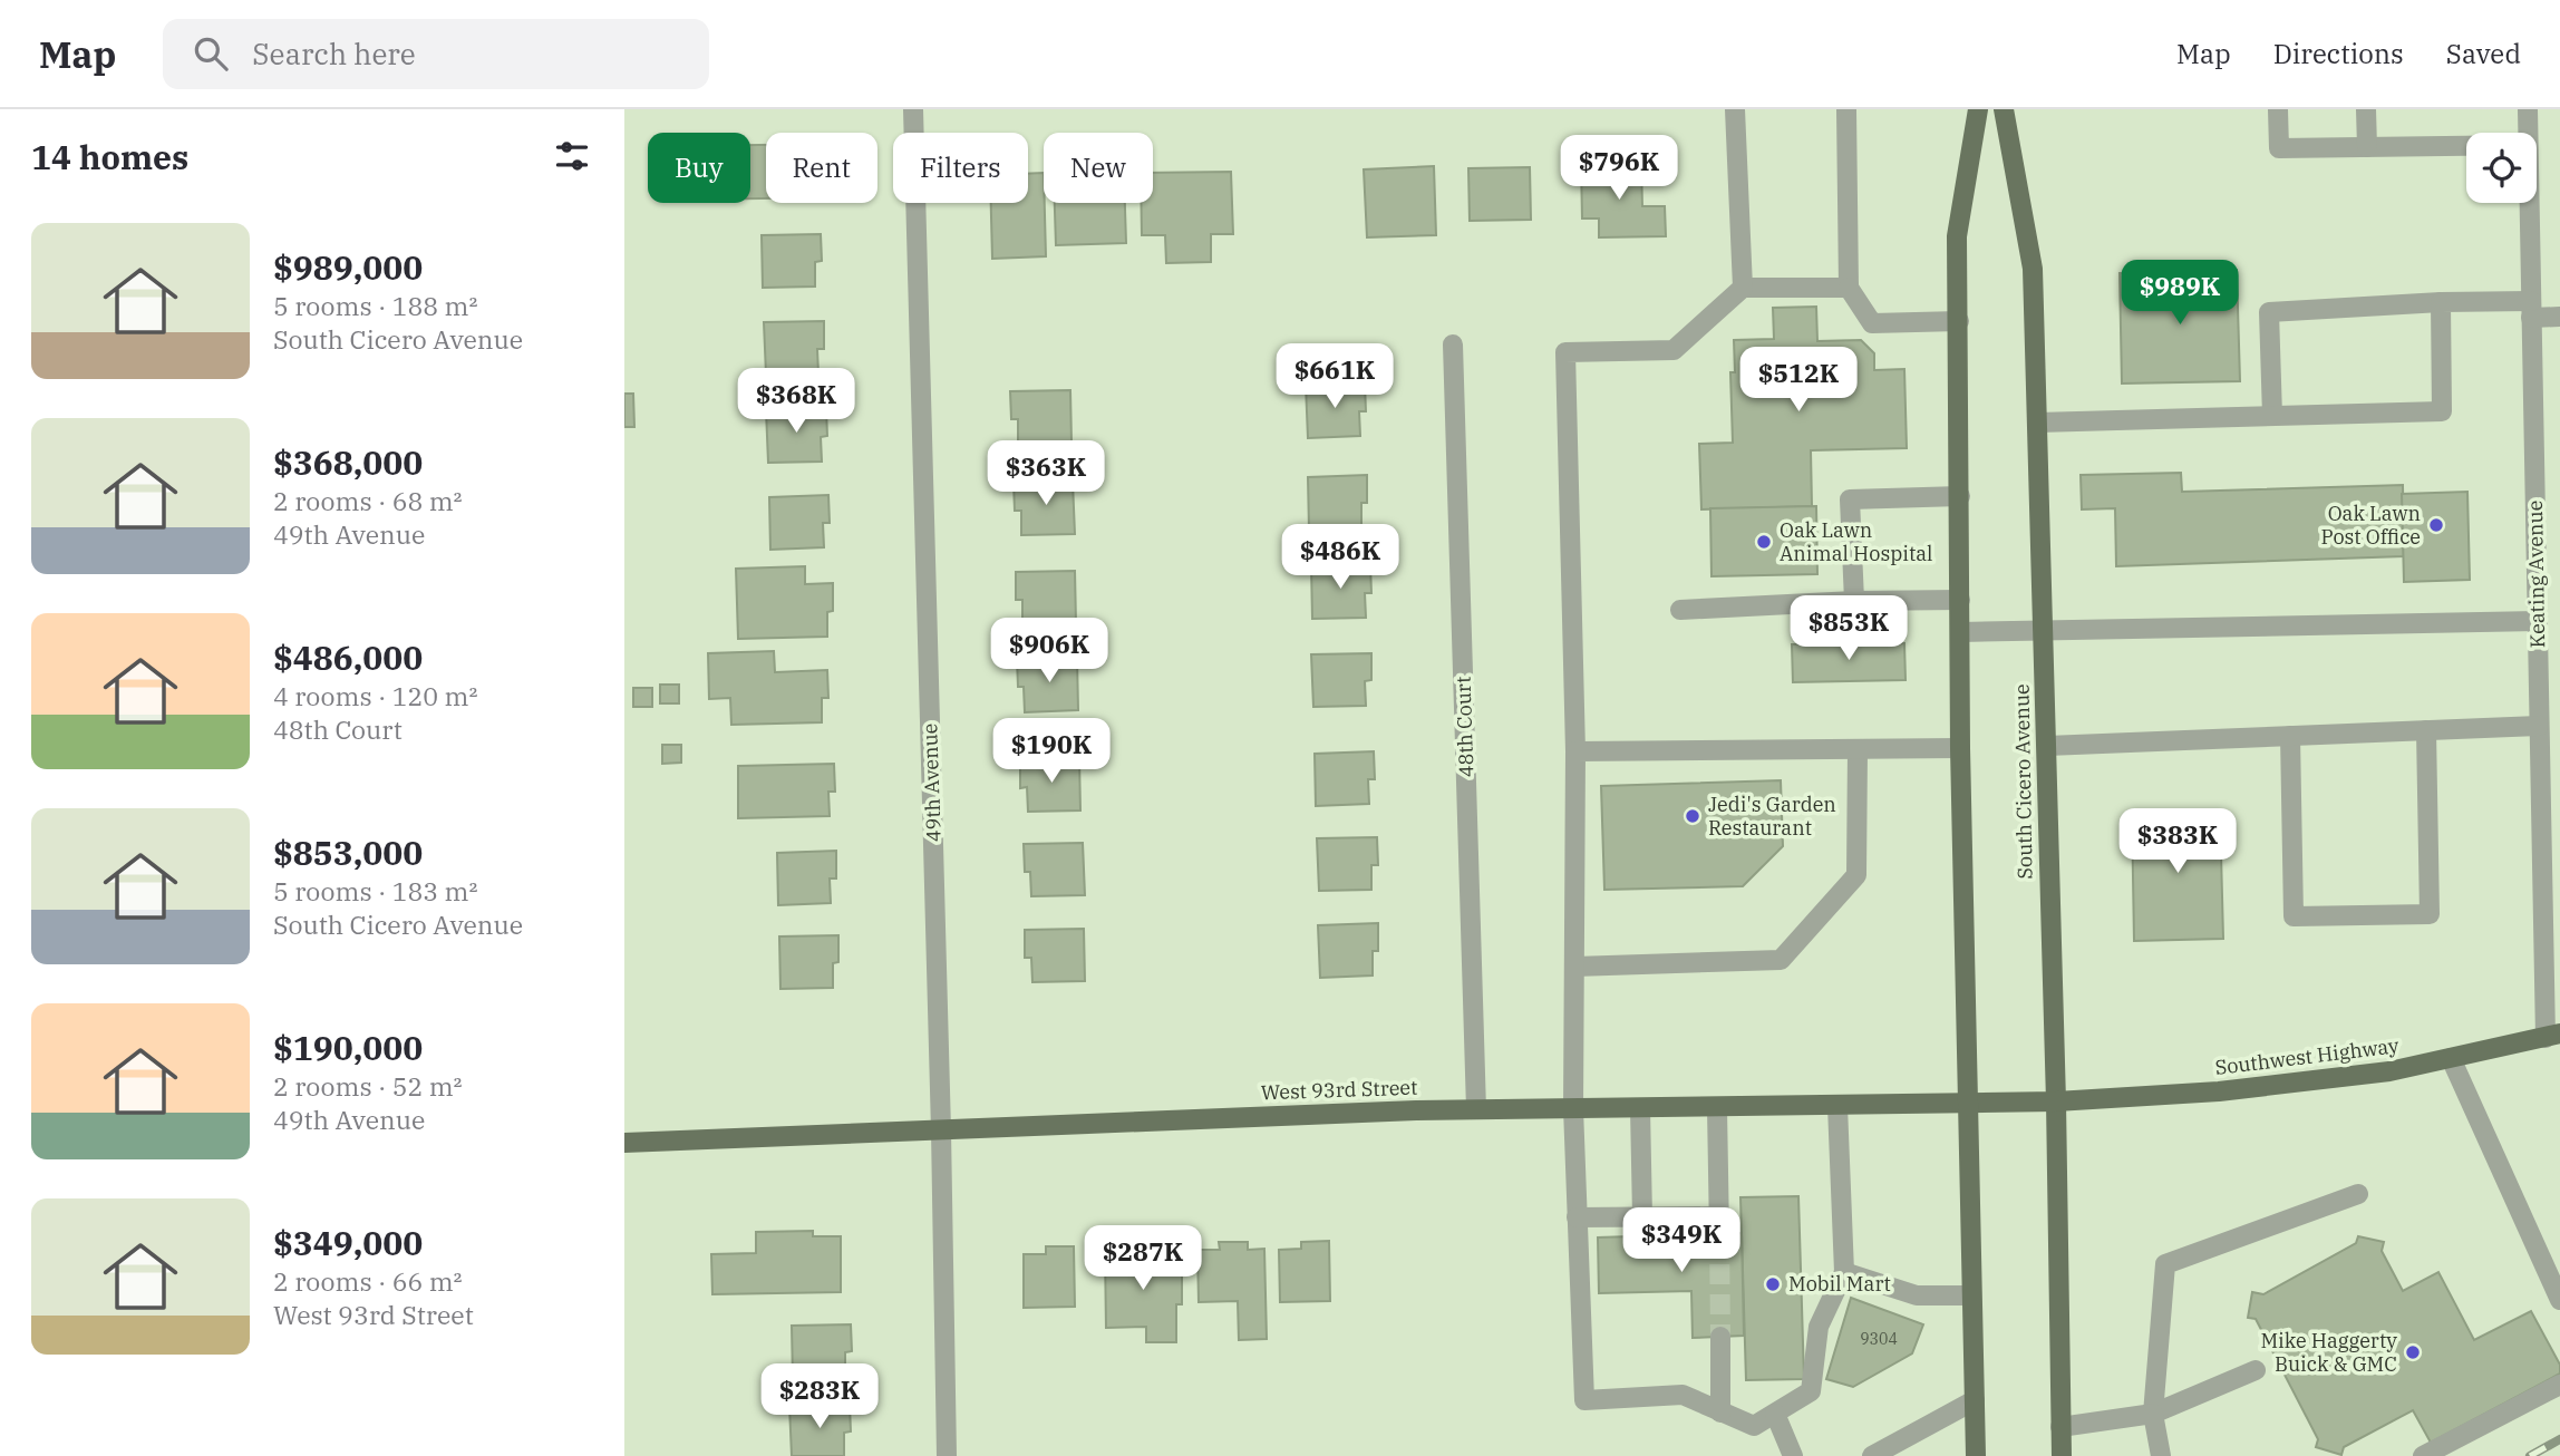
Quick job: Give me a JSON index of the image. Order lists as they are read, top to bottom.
{
  "streets": {
    "main road": ["South Cicero Avenue", "Southwest Highway", "West 93rd Street"],
    "street": ["Keating Avenue", "48th Court", "49th Avenue"]
  },
  "crossings": [
    ["Keating Avenue", "Southwest Highway"],
    ["48th Court", "West 93rd Street"],
    ["South Cicero Avenue", "Southwest Highway"],
    ["South Cicero Avenue", "West 93rd Street"],
    ["49th Avenue", "West 93rd Street"],
    ["Southwest Highway", "West 93rd Street"]
  ],
  "places": [
    "Oak Lawn Post Office",
    "Oak Lawn Animal Hospital",
    "Jedi's Garden Restaurant",
    "Mobil Mart",
    "Mike Haggerty Buick & GMC"
  ],
  "house_numbers": ["9304"],
  "page": {
    "header": "Map",
    "search": "Search here",
    "nav": ["Map", "Directions", "Saved"],
    "heading": "14 homes",
    "chip": [
      "Buy",
      "Rent",
      "Filters",
      "New"
    ],
    "price": [
      "$796K",
      "$989K",
      "$661K",
      "$512K",
      "$368K",
      "$363K",
      "$486K",
      "$853K",
      "$906K",
      "$190K",
      "$383K",
      "$349K",
      "$287K",
      "$283K"
    ],
    "list": [
      {
        "name": "$989,000",
        "note": "5 rooms · 188 m² · South Cicero Avenue"
      },
      {
        "name": "$368,000",
        "note": "2 rooms · 68 m² · 49th Avenue"
      },
      {
        "name": "$486,000",
        "note": "4 rooms · 120 m² · 48th Court"
      },
      {
        "name": "$853,000",
        "note": "5 rooms · 183 m² · South Cicero Avenue"
      },
      {
        "name": "$190,000",
        "note": "2 rooms · 52 m² · 49th Avenue"
      },
      {
        "name": "$349,000",
        "note": "2 rooms · 66 m² · West 93rd Street"
      }
    ]
  }
}
